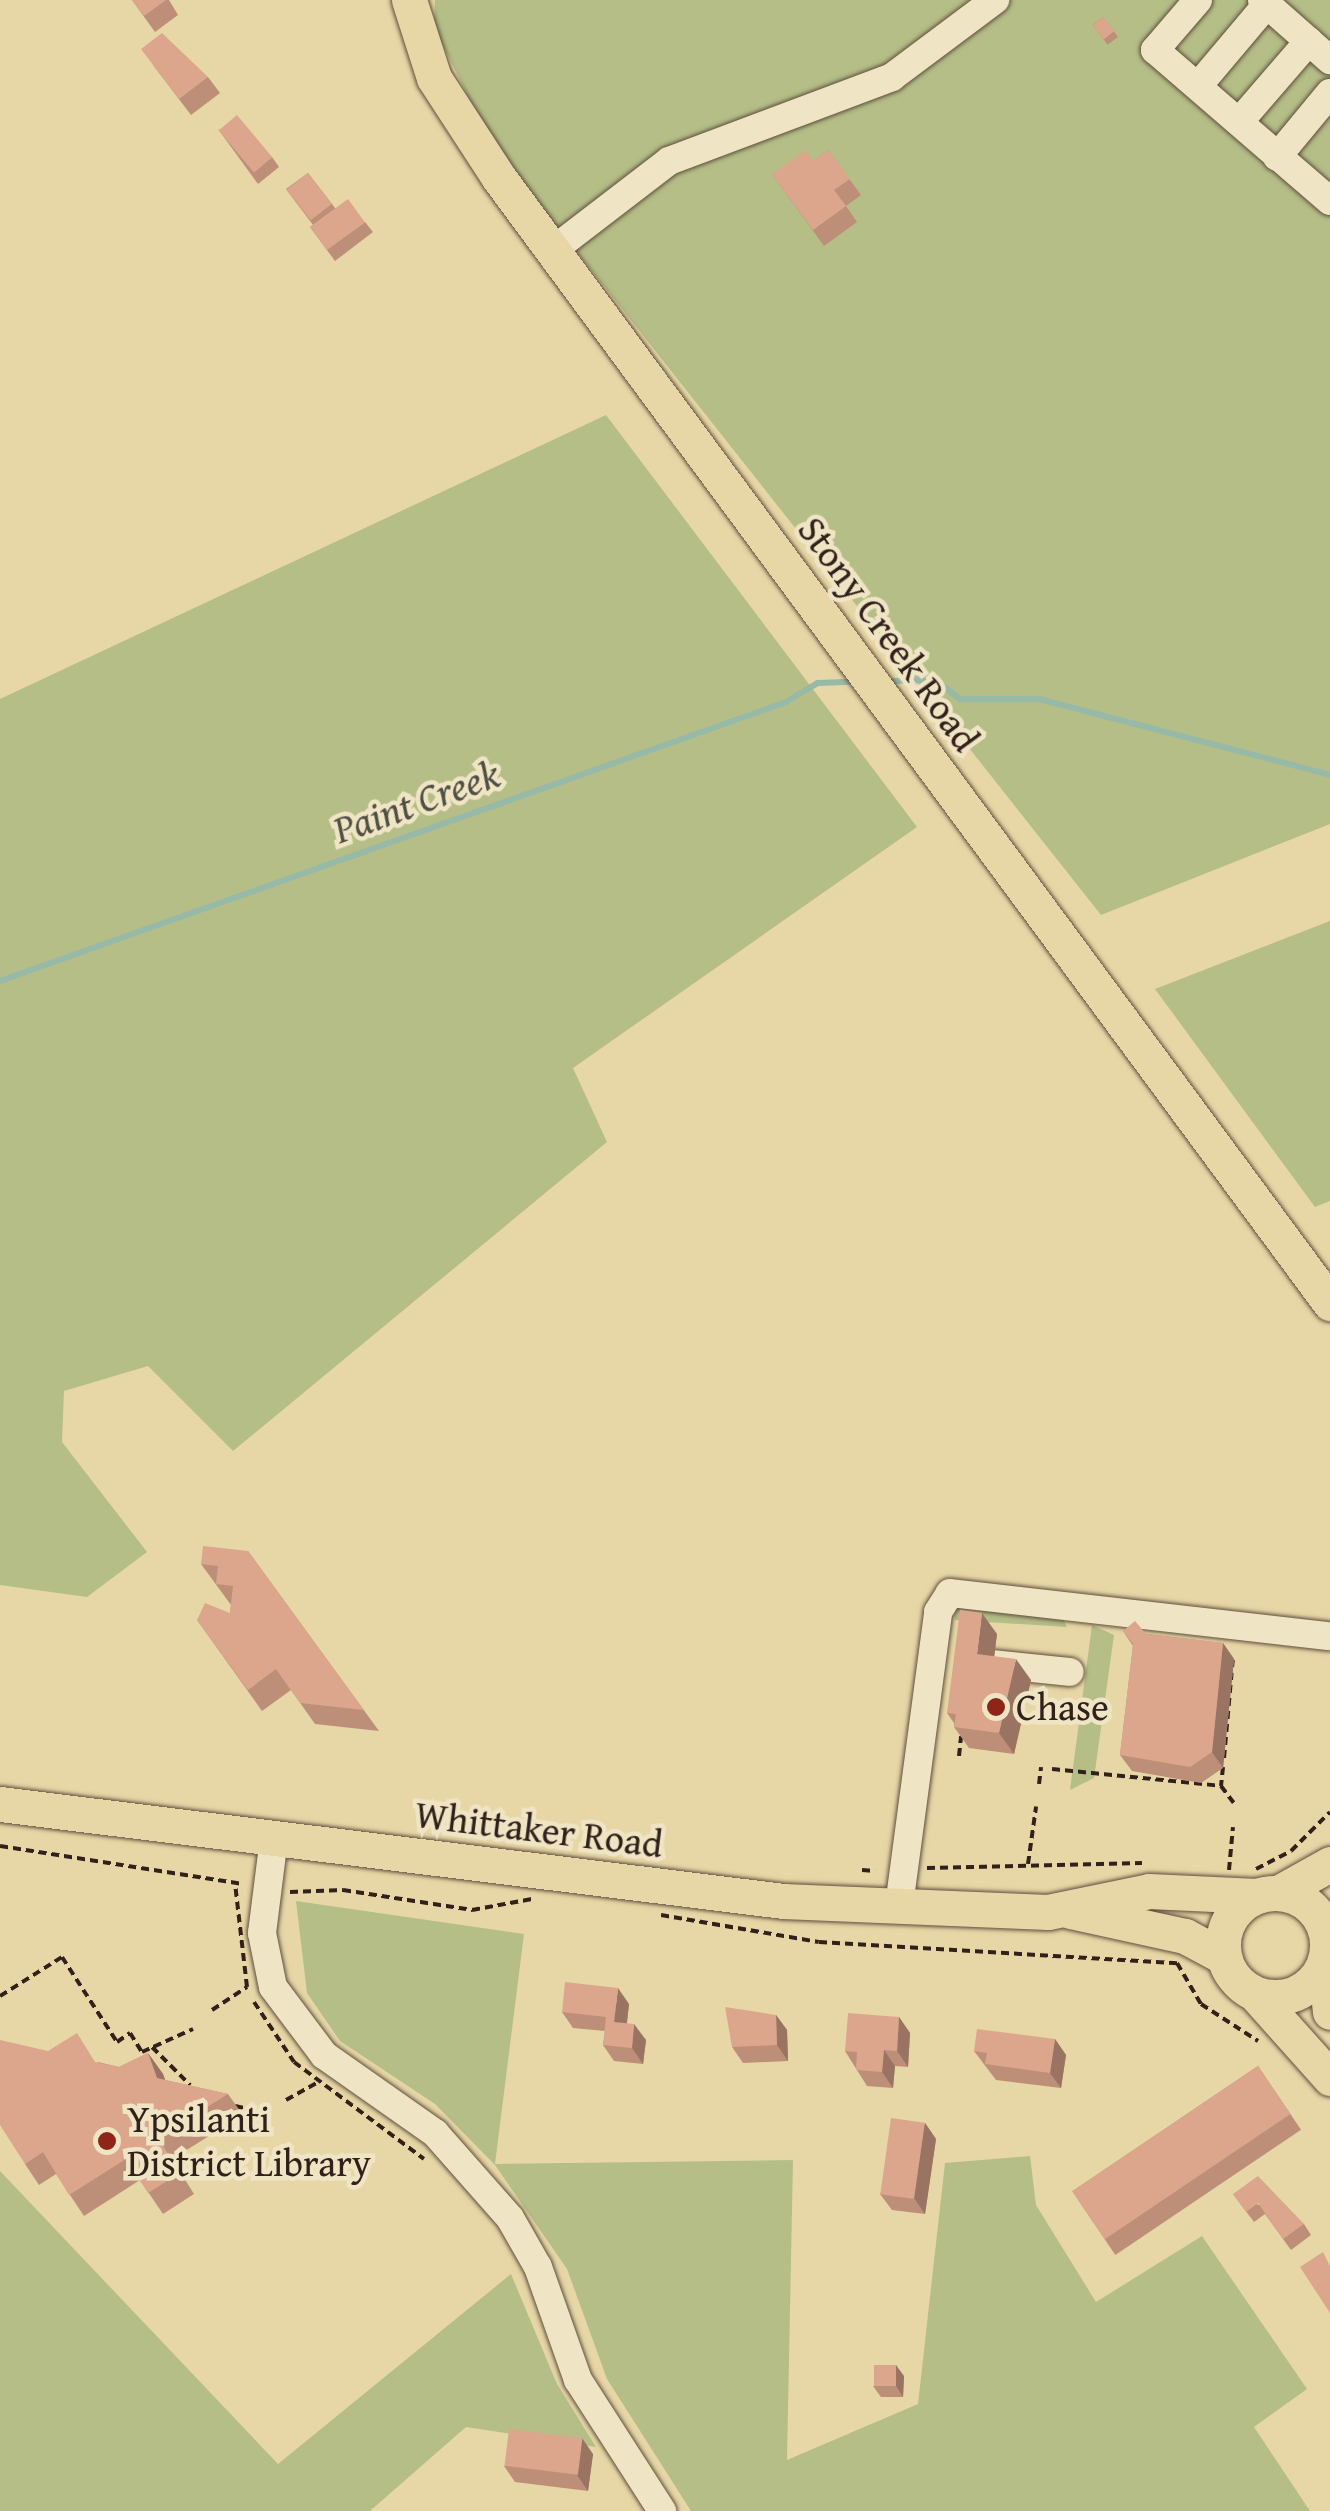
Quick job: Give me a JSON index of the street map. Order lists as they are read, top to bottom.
{
  "streets": {
    "main road": ["Stony Creek Road", "Whittaker Road"]
  },
  "water": ["Paint Creek"],
  "places": ["Chase", "Ypsilanti District Library"]
}
